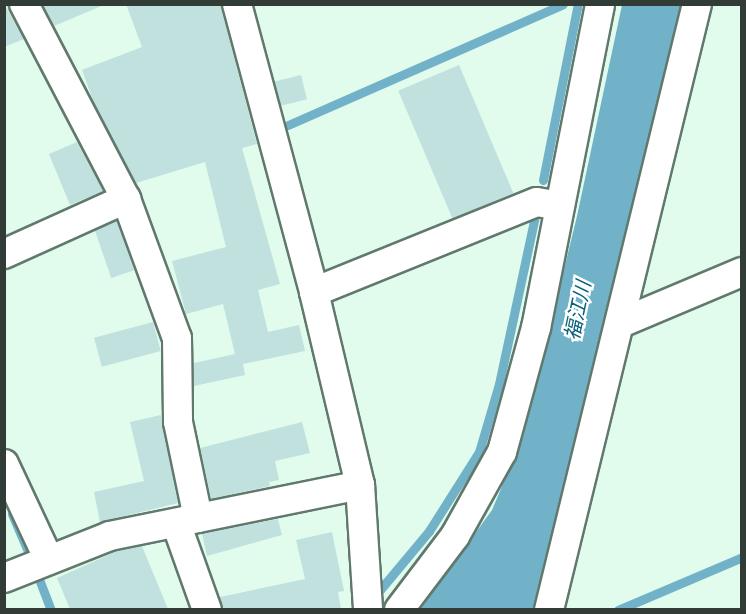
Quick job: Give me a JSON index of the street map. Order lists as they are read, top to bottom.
{
  "water": ["福江川"]
}
